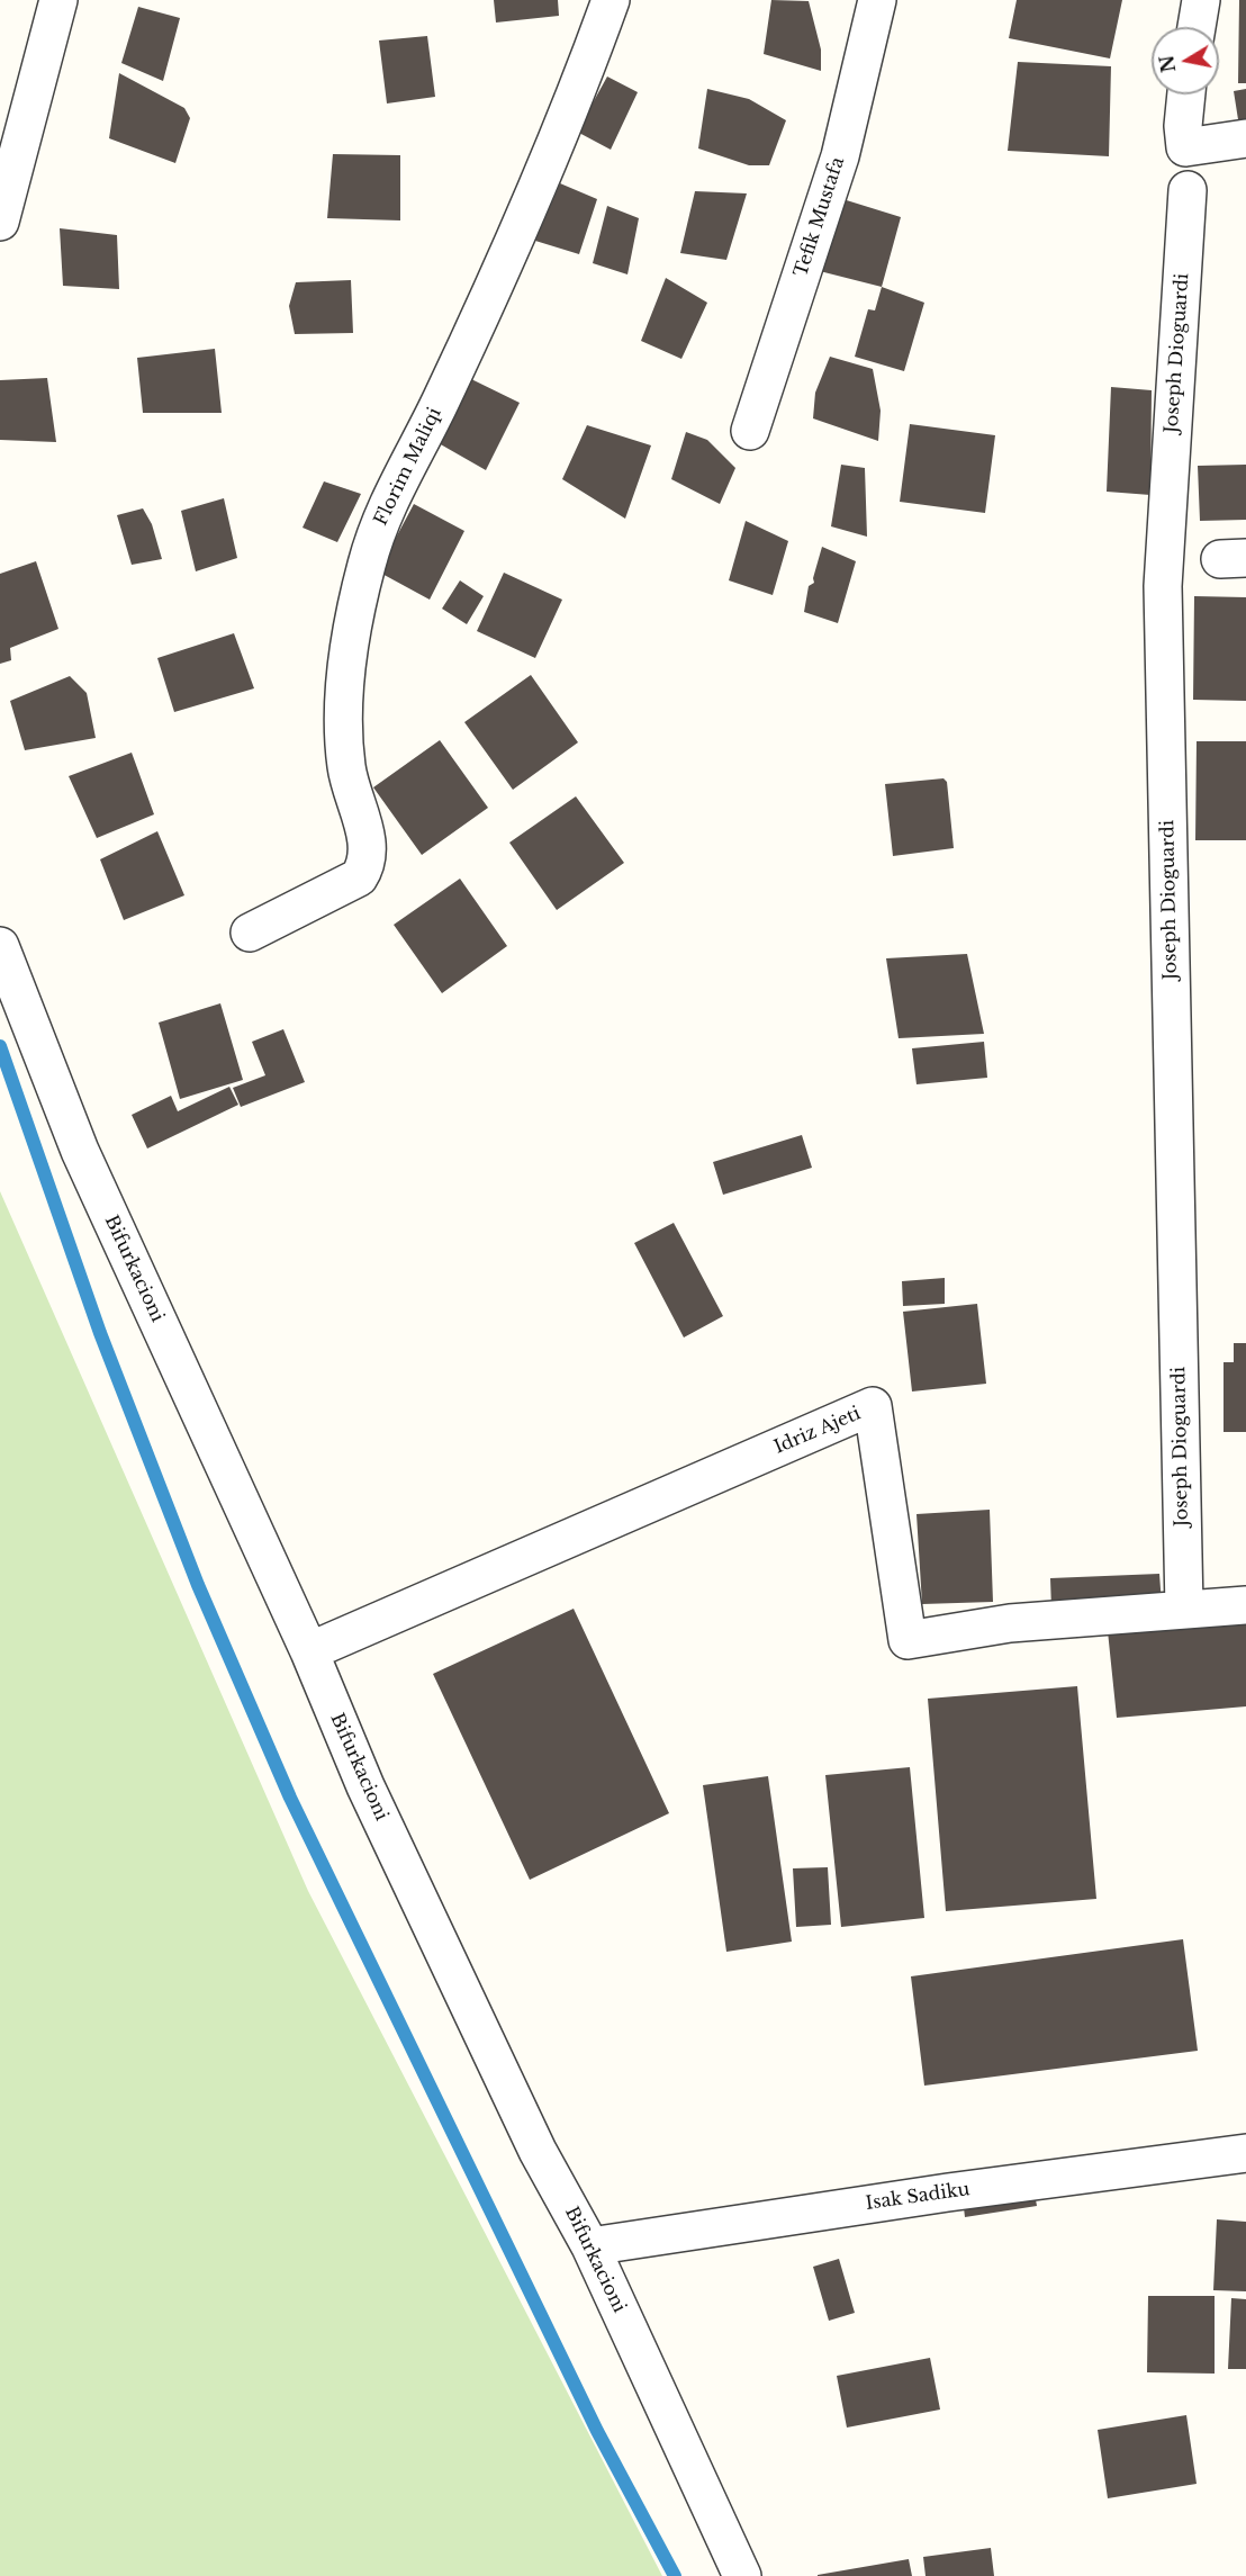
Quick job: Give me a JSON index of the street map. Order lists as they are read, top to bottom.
{
  "streets": {
    "street": [
      "Tefik Mustafa",
      "Joseph Dioguardi",
      "Florim Maliqi",
      "Bifurkacioni",
      "Idriz Ajeti",
      "Isak Sadiku"
    ]
  },
  "crossings": [
    ["Joseph Dioguardi", "Idriz Ajeti"],
    ["Bifurkacioni", "Idriz Ajeti"],
    ["Bifurkacioni", "Isak Sadiku"]
  ],
  "north": "left"
}
